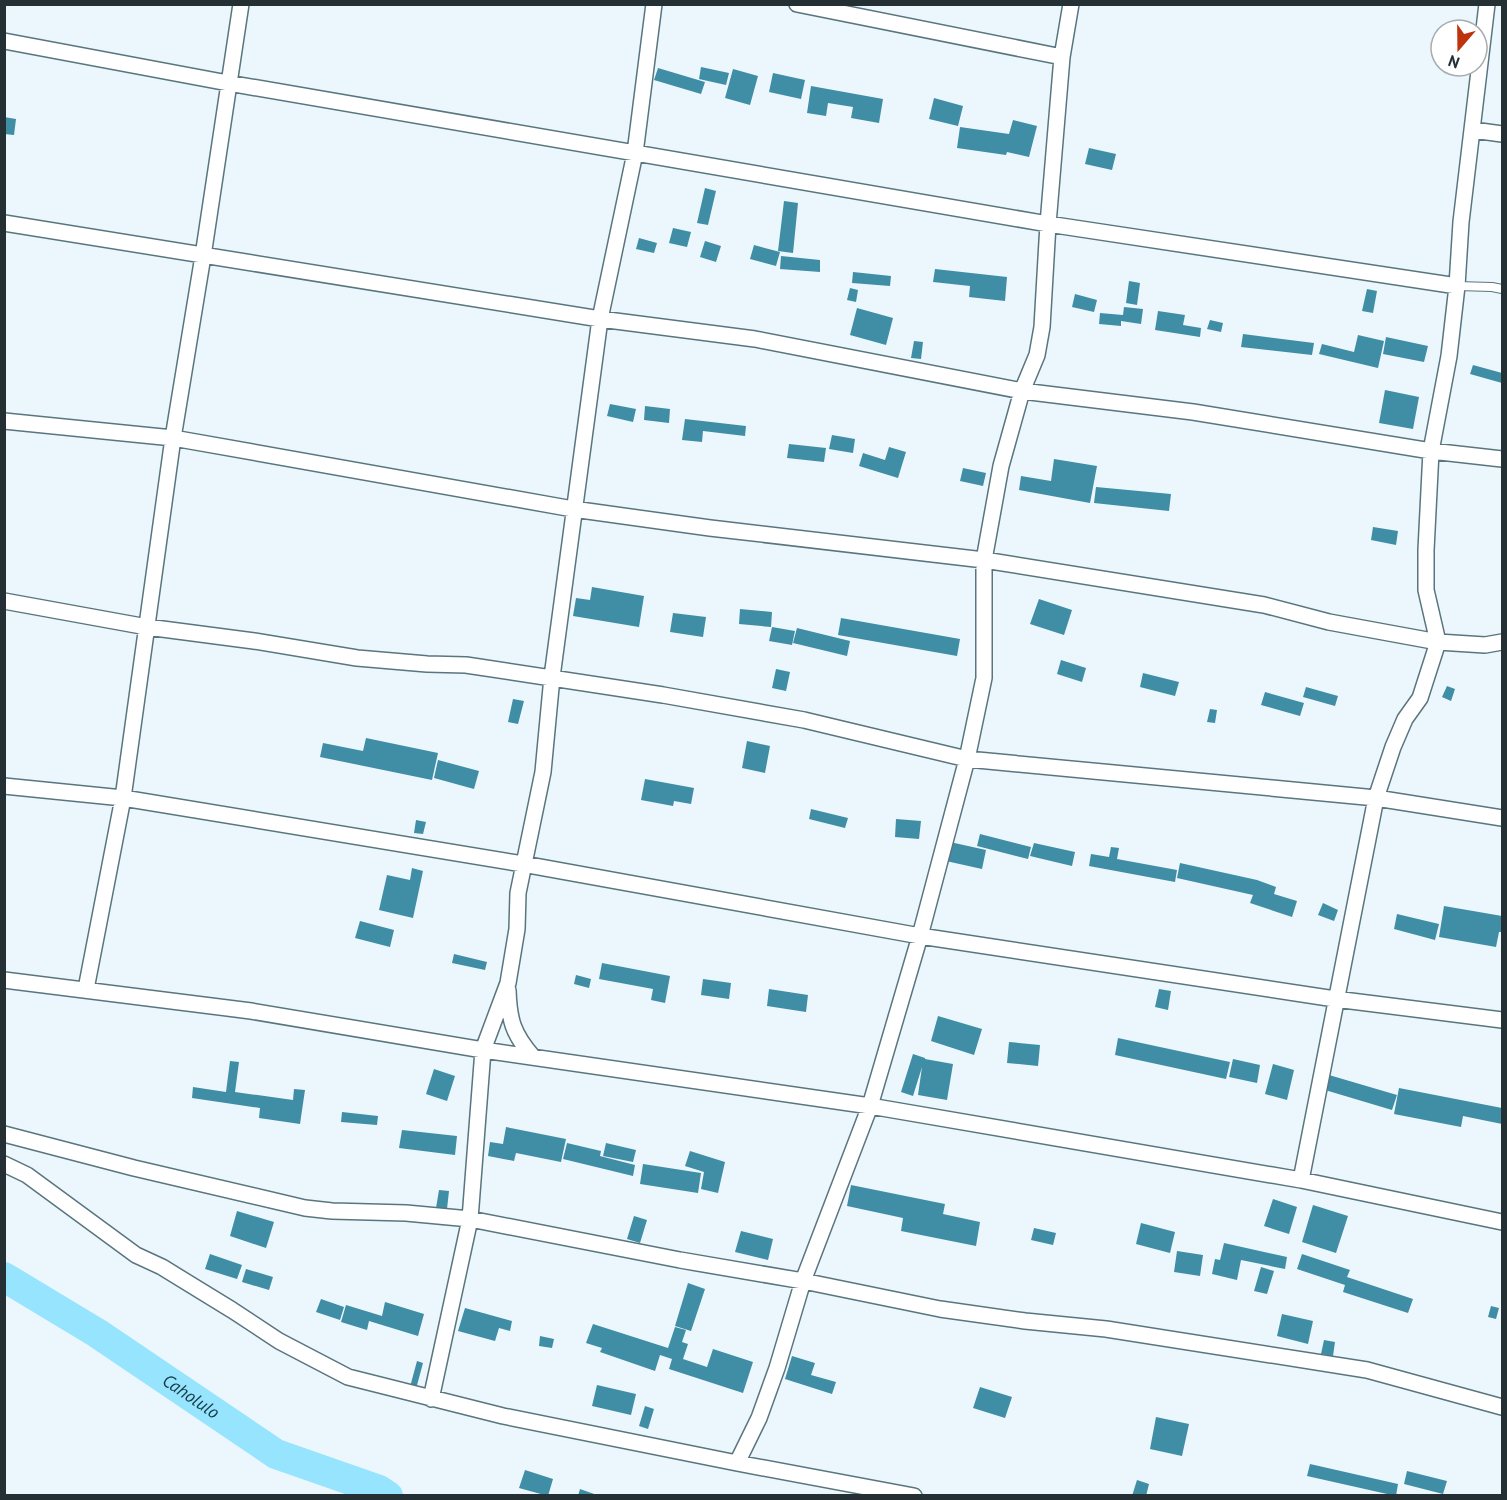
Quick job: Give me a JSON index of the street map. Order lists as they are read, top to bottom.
{
  "water": ["Caholulo"],
  "north": "bottom"
}
